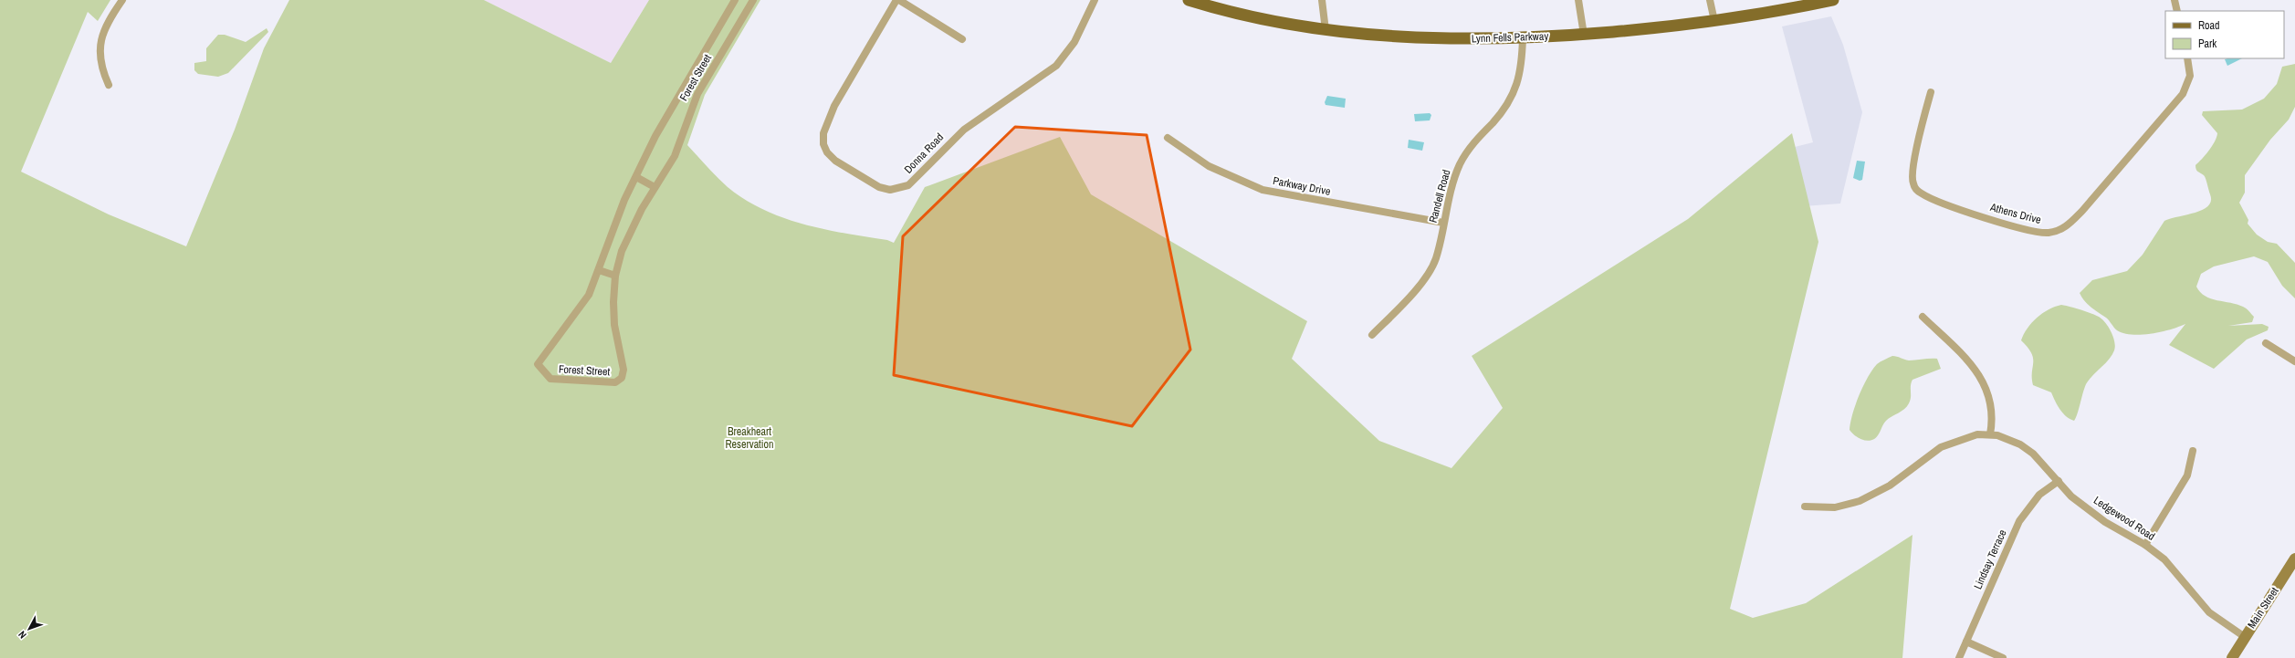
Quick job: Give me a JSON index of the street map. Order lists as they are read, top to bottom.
{
  "streets": {
    "main road": ["Lynn Fells Parkway", "Main Street"],
    "street": [
      "Forest Street",
      "Donna Road",
      "Parkway Drive",
      "Randell Road",
      "Athens Drive",
      "Ledgewood Road",
      "Lindsay Terrace"
    ]
  },
  "crossings": [
    ["Lynn Fells Parkway", "Randell Road"],
    ["Parkway Drive", "Randell Road"],
    ["Ledgewood Road", "Lindsay Terrace"],
    ["Ledgewood Road", "Main Street"]
  ],
  "parks": ["Breakheart Reservation"],
  "legend": ["Road", "Park"],
  "north": "bottom left"
}
